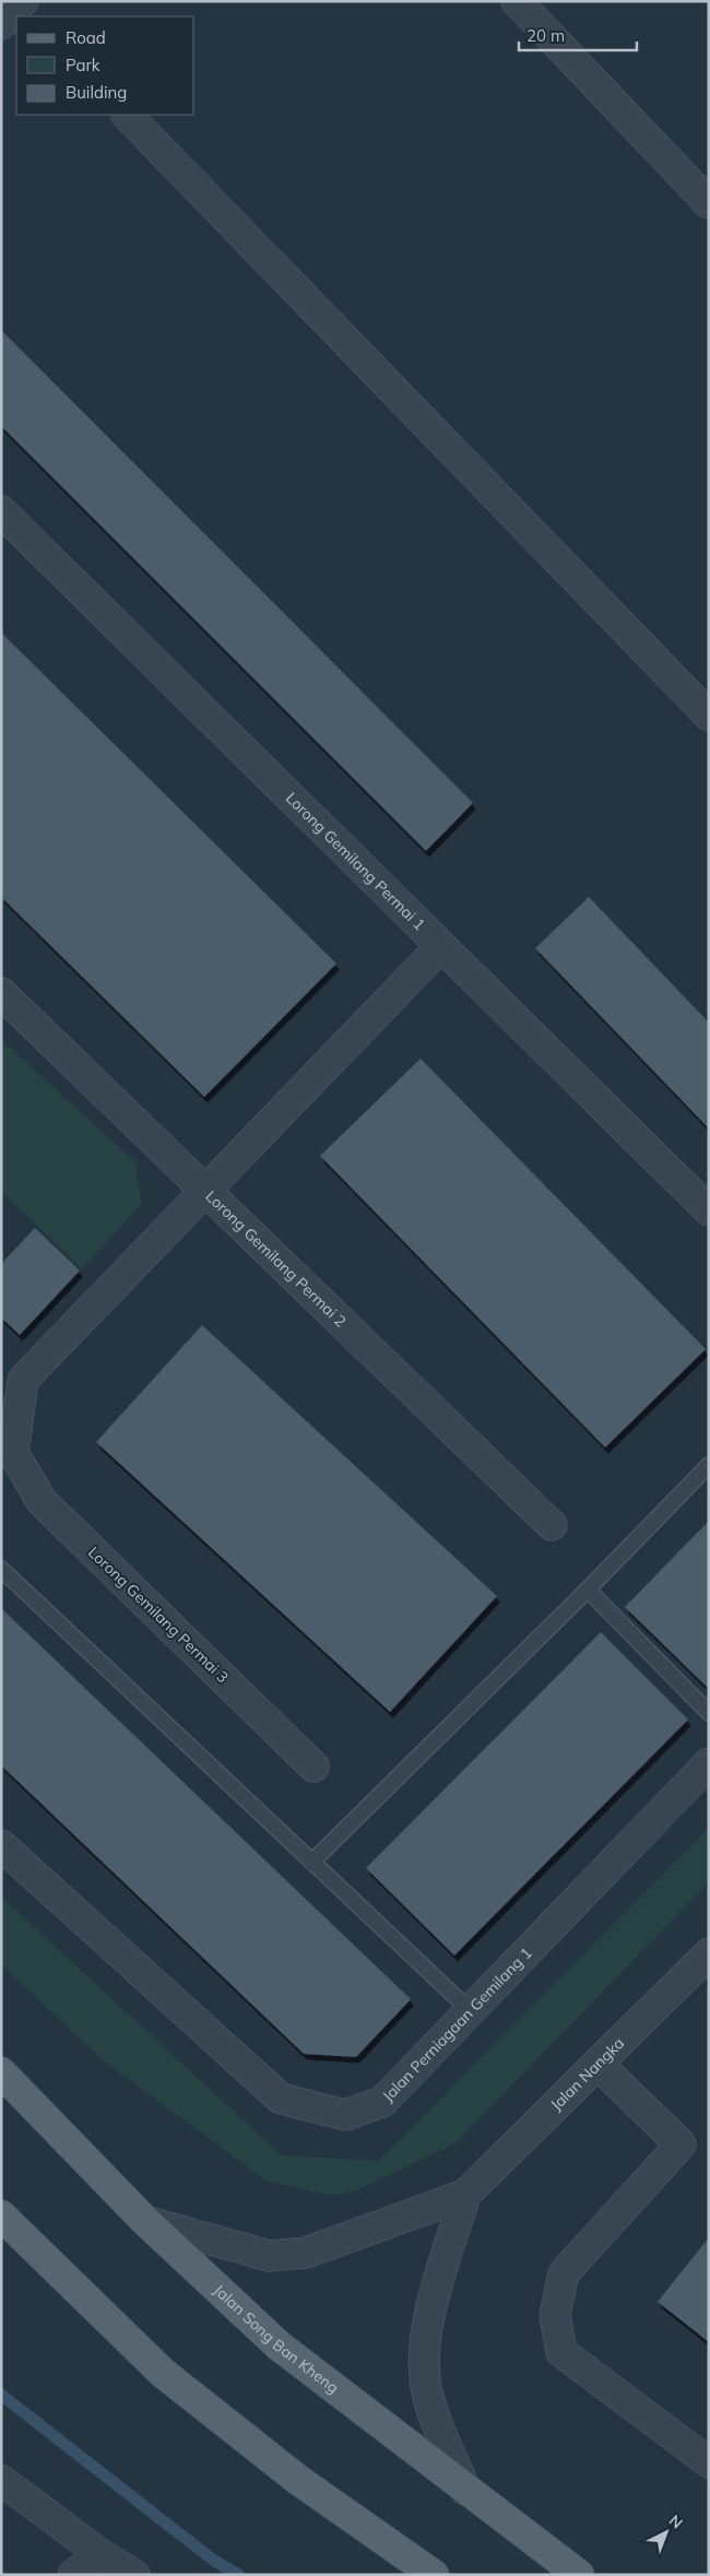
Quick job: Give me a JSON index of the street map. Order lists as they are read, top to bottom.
{
  "streets": {
    "main road": ["Jalan Song Ban Kheng"],
    "street": [
      "Lorong Gemilang Permai 1",
      "Lorong Gemilang Permai 2",
      "Lorong Gemilang Permai 3",
      "Jalan Perniagaan Gemilang 1",
      "Jalan Nangka"
    ]
  },
  "crossings": [
    ["Lorong Gemilang Permai 2", "Lorong Gemilang Permai 3"],
    ["Jalan Nangka", "Jalan Song Ban Kheng"]
  ],
  "legend": ["Road", "Park", "Building"],
  "scale_bar": "20 m",
  "north": "top right"
}
